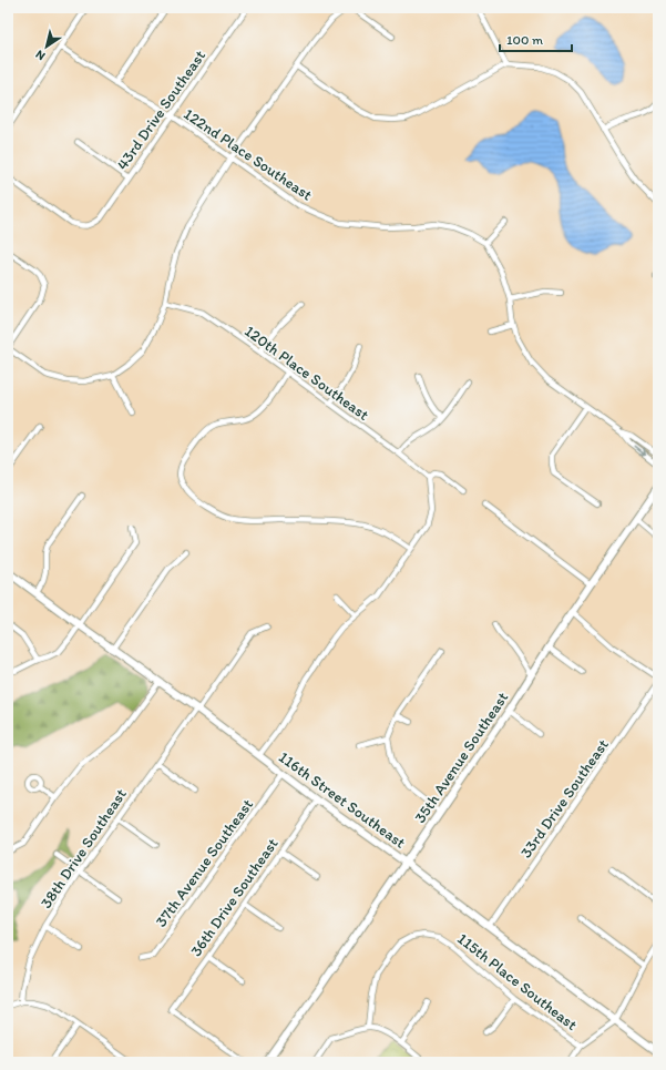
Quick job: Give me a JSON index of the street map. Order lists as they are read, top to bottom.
{
  "streets": {
    "street": [
      "43rd Drive Southeast",
      "122nd Place Southeast",
      "120th Place Southeast",
      "35th Avenue Southeast",
      "33rd Drive Southeast",
      "116th Street Southeast",
      "38th Drive Southeast",
      "37th Avenue Southeast",
      "36th Drive Southeast",
      "115th Place Southeast"
    ]
  },
  "crossings": [
    ["43rd Drive Southeast", "122nd Place Southeast"],
    ["35th Avenue Southeast", "116th Street Southeast"],
    ["33rd Drive Southeast", "116th Street Southeast"],
    ["116th Street Southeast", "38th Drive Southeast"],
    ["116th Street Southeast", "37th Avenue Southeast"],
    ["116th Street Southeast", "36th Drive Southeast"]
  ],
  "scale_bar": "100 m",
  "north": "bottom left"
}
